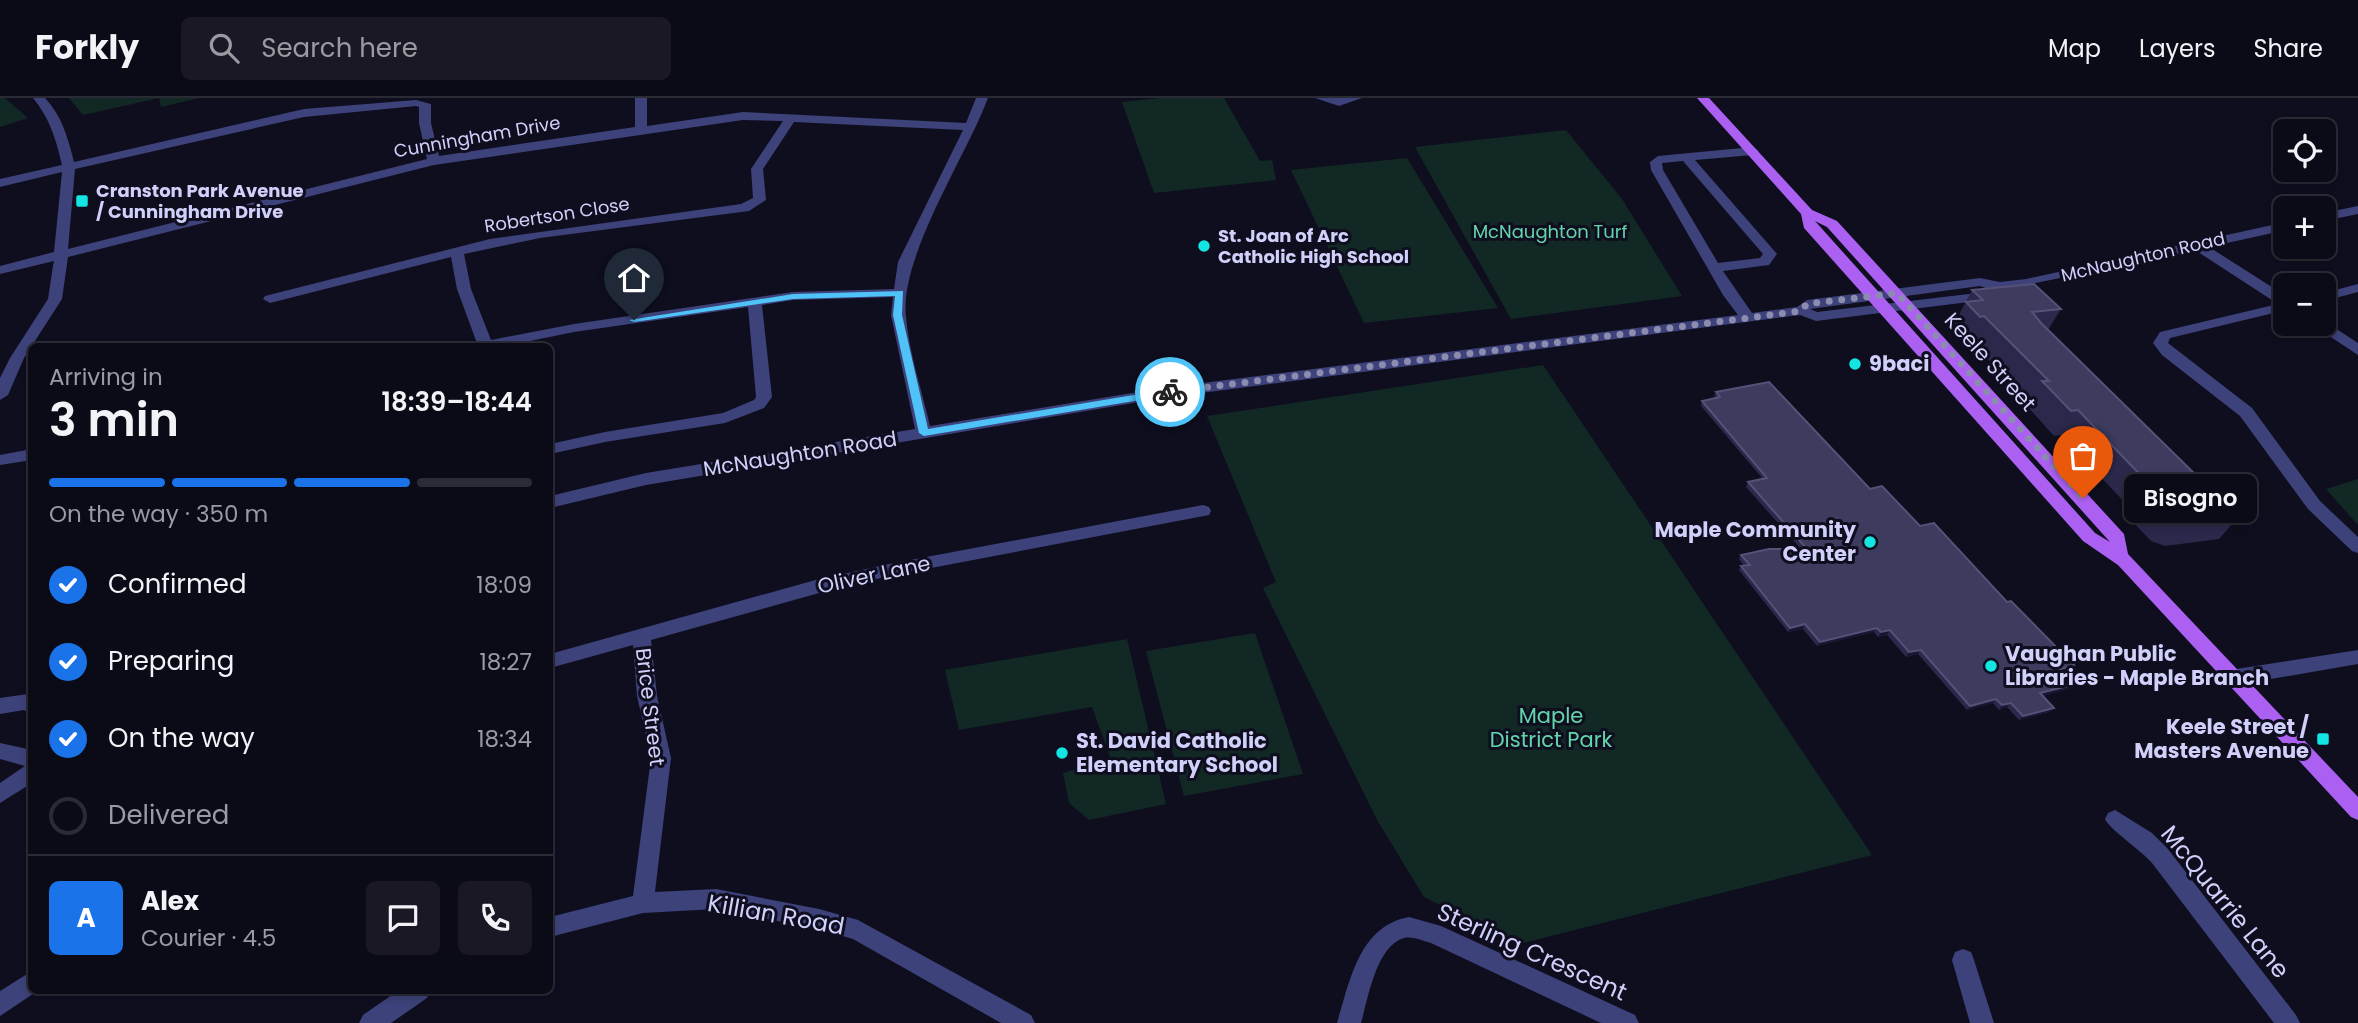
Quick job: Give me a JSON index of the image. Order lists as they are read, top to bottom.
{
  "streets": {
    "main road": ["Keele Street"],
    "street": [
      "Cunningham Drive",
      "Robertson Close",
      "McNaughton Road",
      "Oliver Lane",
      "Brice Street",
      "McQuarrie Lane",
      "Killian Road",
      "Sterling Crescent"
    ]
  },
  "crossings": [
    ["Cunningham Drive", "Robertson Close"],
    ["McNaughton Road", "Keele Street"],
    ["Oliver Lane", "Brice Street"],
    ["Brice Street", "Killian Road"]
  ],
  "parks": ["McNaughton Turf", "Maple District Park"],
  "places": {
    "transit": ["Cranston Park Avenue / Cunningham Drive", "Keele Street / Masters Avenue"],
    "other": [
      "St. Joan of Arc Catholic High School",
      "9baci",
      "Bisogno",
      "Maple Community Center",
      "Vaughan Public Libraries - Maple Branch",
      "St. David Catholic Elementary School"
    ]
  },
  "page": {
    "header": "Forkly",
    "search": "Search here",
    "nav": ["Map", "Layers", "Share"],
    "map_buttons": ["+", "−"],
    "heading": ["3 min", "Arriving in", "18:39–18:44"],
    "panel": ["Alex", "Courier · 4.5"],
    "bar": "On the way · 350 m",
    "bubble": "Bisogno",
    "list": [
      ["Confirmed", "18:09"],
      ["Preparing", "18:27"],
      ["On the way", "18:34"],
      "Delivered"
    ],
    "round": "A"
  }
}
